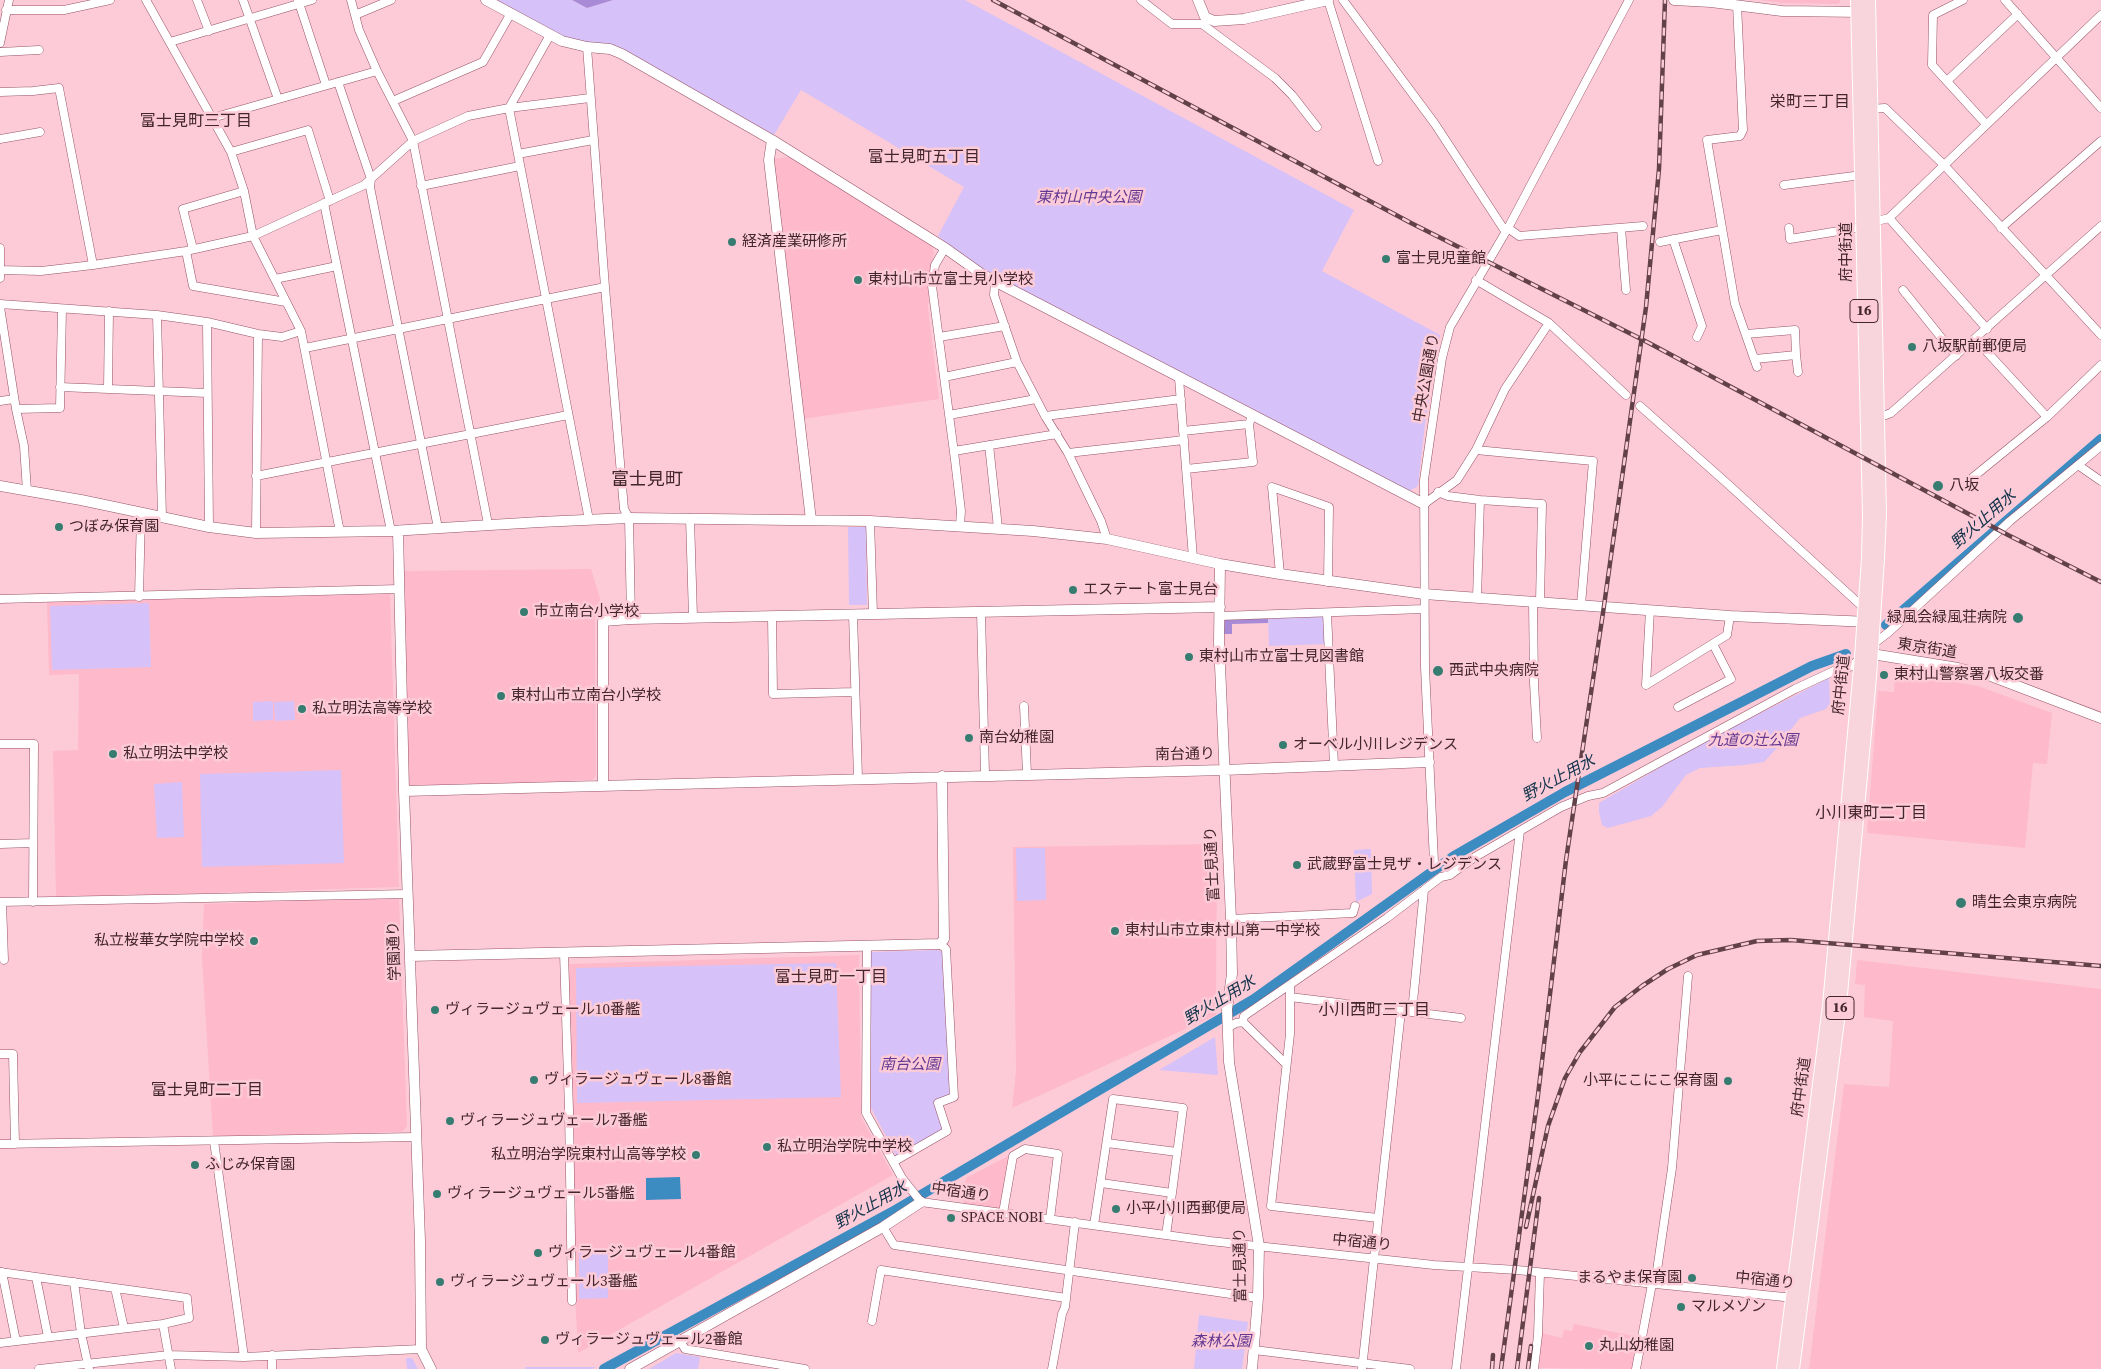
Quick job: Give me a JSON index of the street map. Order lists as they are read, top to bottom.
{
  "streets": {
    "main road": ["府中街道", "16"],
    "street": [
      "中央公園通り",
      "東京街道",
      "南台通り",
      "富士見通り",
      "学園通り",
      "中宿通り"
    ]
  },
  "crossings": [
    ["府中街道", "東京街道"],
    ["府中街道", "中宿通り"],
    ["中央公園通り", "南台通り"],
    ["南台通り", "富士見通り"],
    ["南台通り", "学園通り"],
    ["富士見通り", "中宿通り"]
  ],
  "districts": [
    "栄町三丁目",
    "富士見町三丁目",
    "富士見町五丁目",
    "富士見町",
    "小川東町二丁目",
    "富士見町一丁目",
    "小川西町三丁目",
    "富士見町二丁目"
  ],
  "water": ["野火止用水"],
  "parks": [
    "東村山中央公園",
    "九道の辻公園",
    "南台公園",
    "森林公園"
  ],
  "places": [
    "経済産業研修所",
    "富士見児童館",
    "東村山市立富士見小学校",
    "八坂駅前郵便局",
    "八坂",
    "つぼみ保育園",
    "エステート富士見台",
    "市立南台小学校",
    "緑風会緑風荘病院",
    "東村山市立富士見図書館",
    "西武中央病院",
    "東村山警察署八坂交番",
    "東村山市立南台小学校",
    "私立明法高等学校",
    "南台幼稚園",
    "オーベル小川レジデンス",
    "私立明法中学校",
    "武蔵野富士見ザ・レジデンス",
    "晴生会東京病院",
    "東村山市立東村山第一中学校",
    "私立桜華女学院中学校",
    "ヴィラージュヴェール10番艦",
    "ヴィラージュヴェール8番館",
    "小平にこにこ保育園",
    "ヴィラージュヴェール7番艦",
    "私立明治学院中学校",
    "私立明治学院東村山高等学校",
    "ふじみ保育園",
    "ヴィラージュヴェール5番艦",
    "小平小川西郵便局",
    "SPACE NOBI",
    "ヴィラージュヴェール4番館",
    "まるやま保育園",
    "ヴィラージュヴェール3番艦",
    "マルメゾン",
    "ヴィラージュヴェール2番館",
    "丸山幼稚園"
  ]
}
